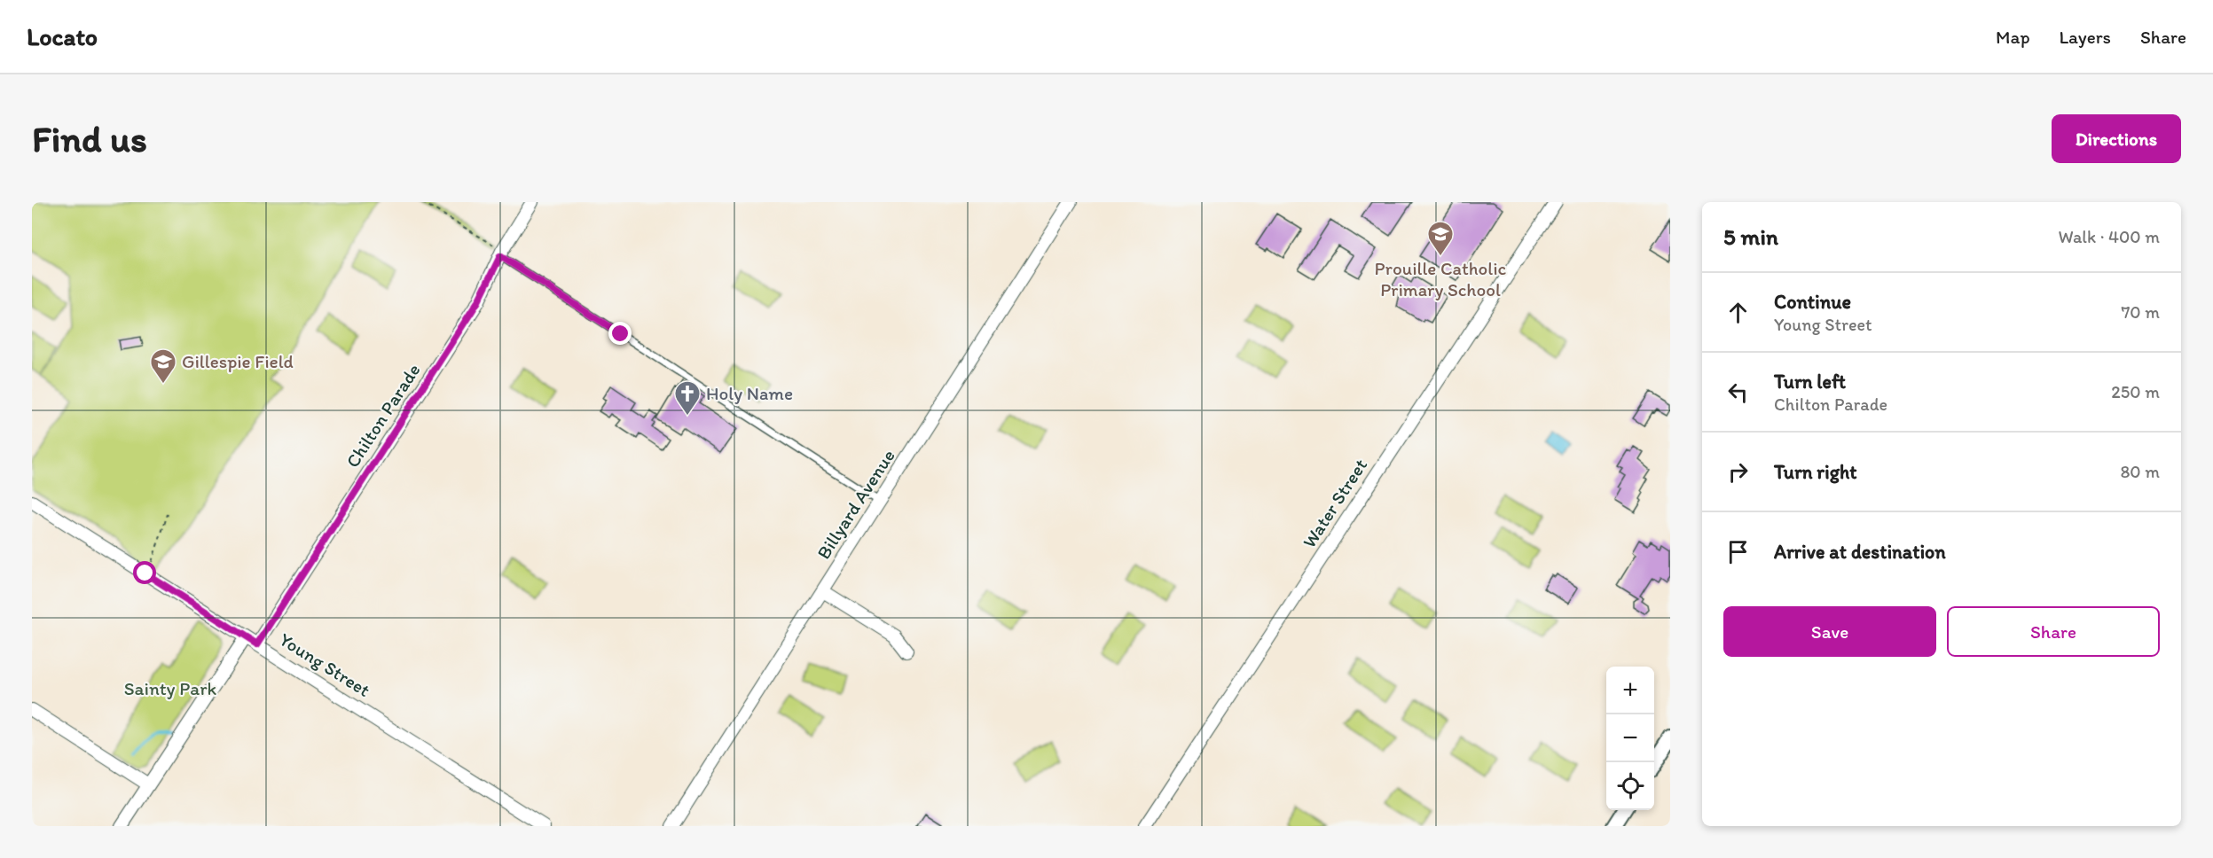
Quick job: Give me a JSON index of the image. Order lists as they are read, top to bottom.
{
  "streets": {
    "street": [
      "Chilton Parade",
      "Water Street",
      "Billyard Avenue",
      "Young Street"
    ]
  },
  "crossings": [
    ["Chilton Parade", "Young Street"]
  ],
  "parks": ["Sainty Park"],
  "places": {
    "school or university": ["Prouille Catholic Primary School", "Gillespie Field"],
    "church": ["Holy Name"]
  },
  "page": {
    "header": "Locato",
    "nav": ["Map", "Layers", "Share"],
    "buttons": [
      "Directions",
      ["Save", "Share"]
    ],
    "title": "Find us",
    "heading": ["5 min", "Walk · 400 m"],
    "list": [
      ["Continue", "Young Street", "70 m"],
      ["Turn left", "Chilton Parade", "250 m"],
      ["Turn right", "80 m"],
      "Arrive at destination"
    ],
    "map_buttons": ["+", "−"]
  }
}
